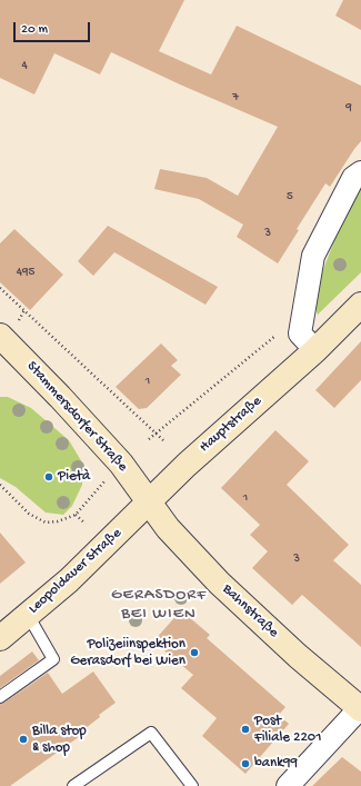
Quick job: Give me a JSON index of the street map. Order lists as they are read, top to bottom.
{
  "streets": {
    "main road": [
      "Stammersdorfer Straße",
      "Hauptstraße",
      "Leopoldauer Straße",
      "Bahnstraße"
    ]
  },
  "crossings": [
    ["Stammersdorfer Straße", "Hauptstraße"],
    ["Stammersdorfer Straße", "Leopoldauer Straße"],
    ["Stammersdorfer Straße", "Bahnstraße"],
    ["Hauptstraße", "Leopoldauer Straße"],
    ["Hauptstraße", "Bahnstraße"],
    ["Leopoldauer Straße", "Bahnstraße"]
  ],
  "districts": ["GERASDORF BEI WIEN"],
  "places": [
    "Pietà",
    "Polizeiinspektion Gerasdorf bei Wien",
    "Post Filiale 2201",
    "Billa stop & shop",
    "bank99"
  ],
  "house_numbers": [
    "4",
    "7",
    "9",
    "5",
    "3",
    "495",
    "1",
    "1",
    "3"
  ],
  "scale_bar": "20 m"
}
